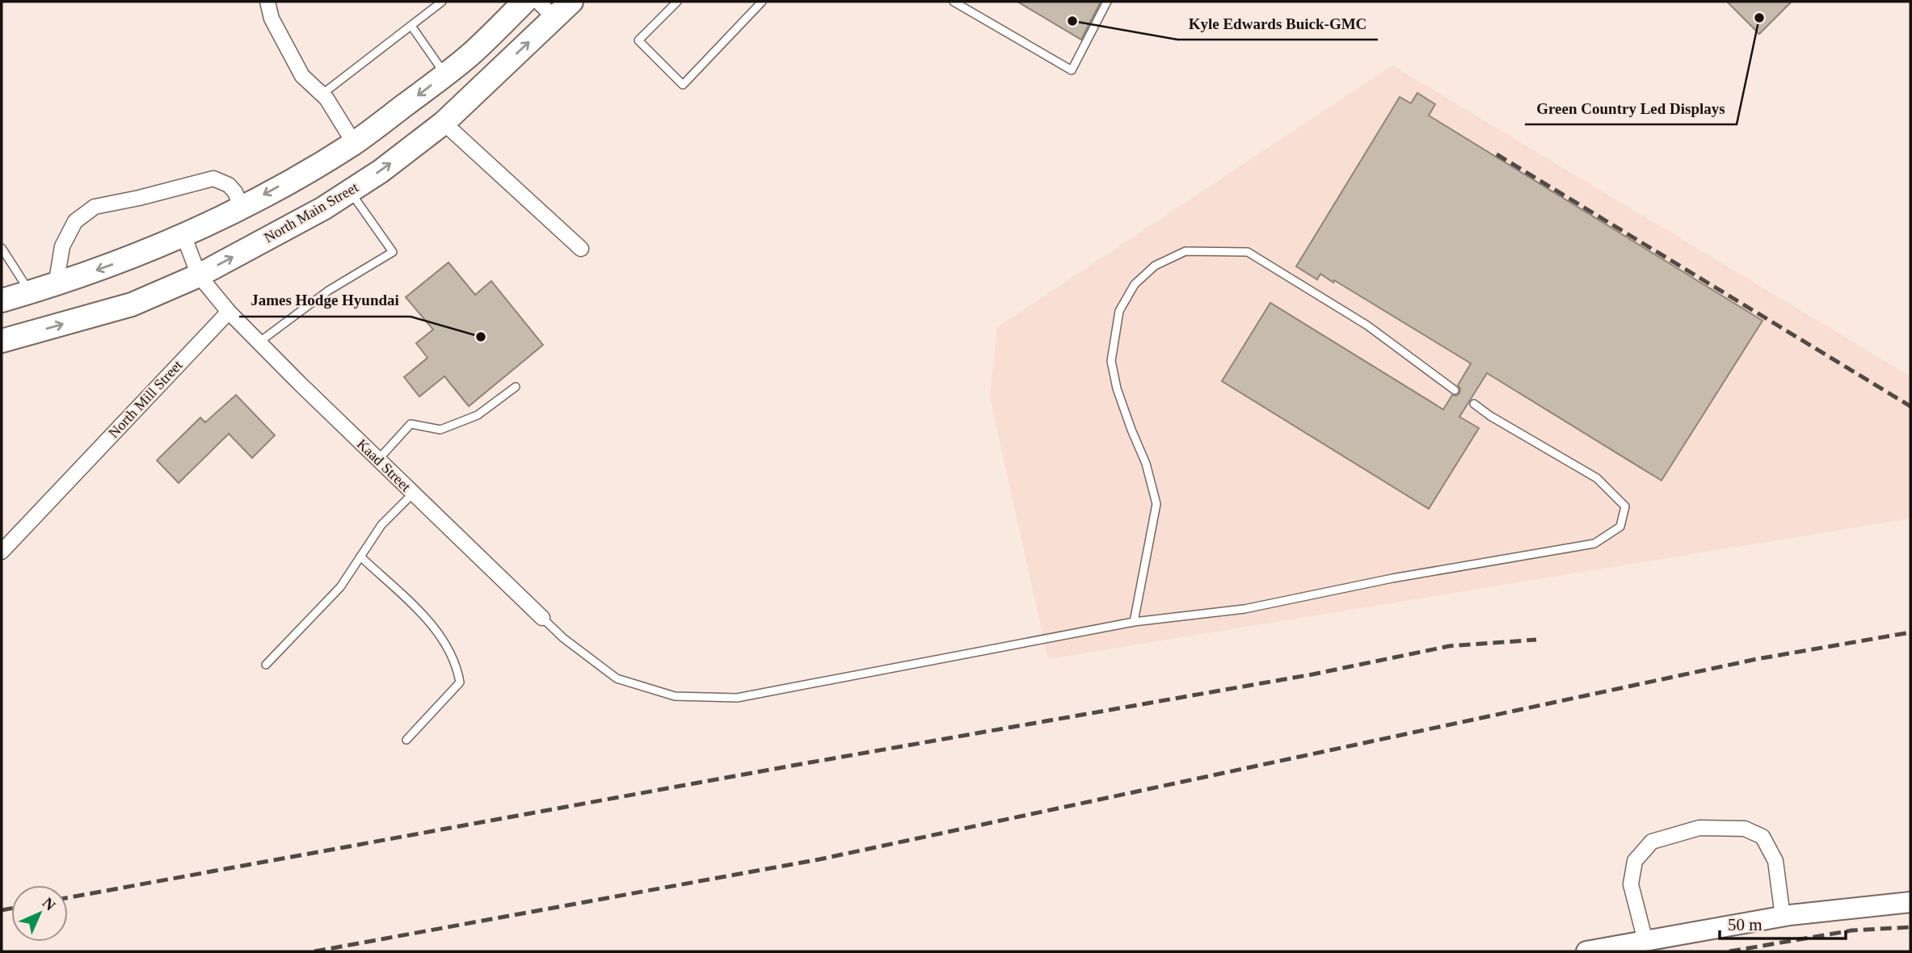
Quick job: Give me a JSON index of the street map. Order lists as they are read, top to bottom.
{
  "streets": {
    "main road": ["North Main Street"],
    "street": ["North Mill Street", "Kaad Street"]
  },
  "crossings": [
    ["North Mill Street", "Kaad Street"]
  ],
  "places": ["Green Country Led Displays", "Kyle Edwards Buick-GMC", "James Hodge Hyundai"],
  "scale_bar": "50 m",
  "north": "top right"
}
